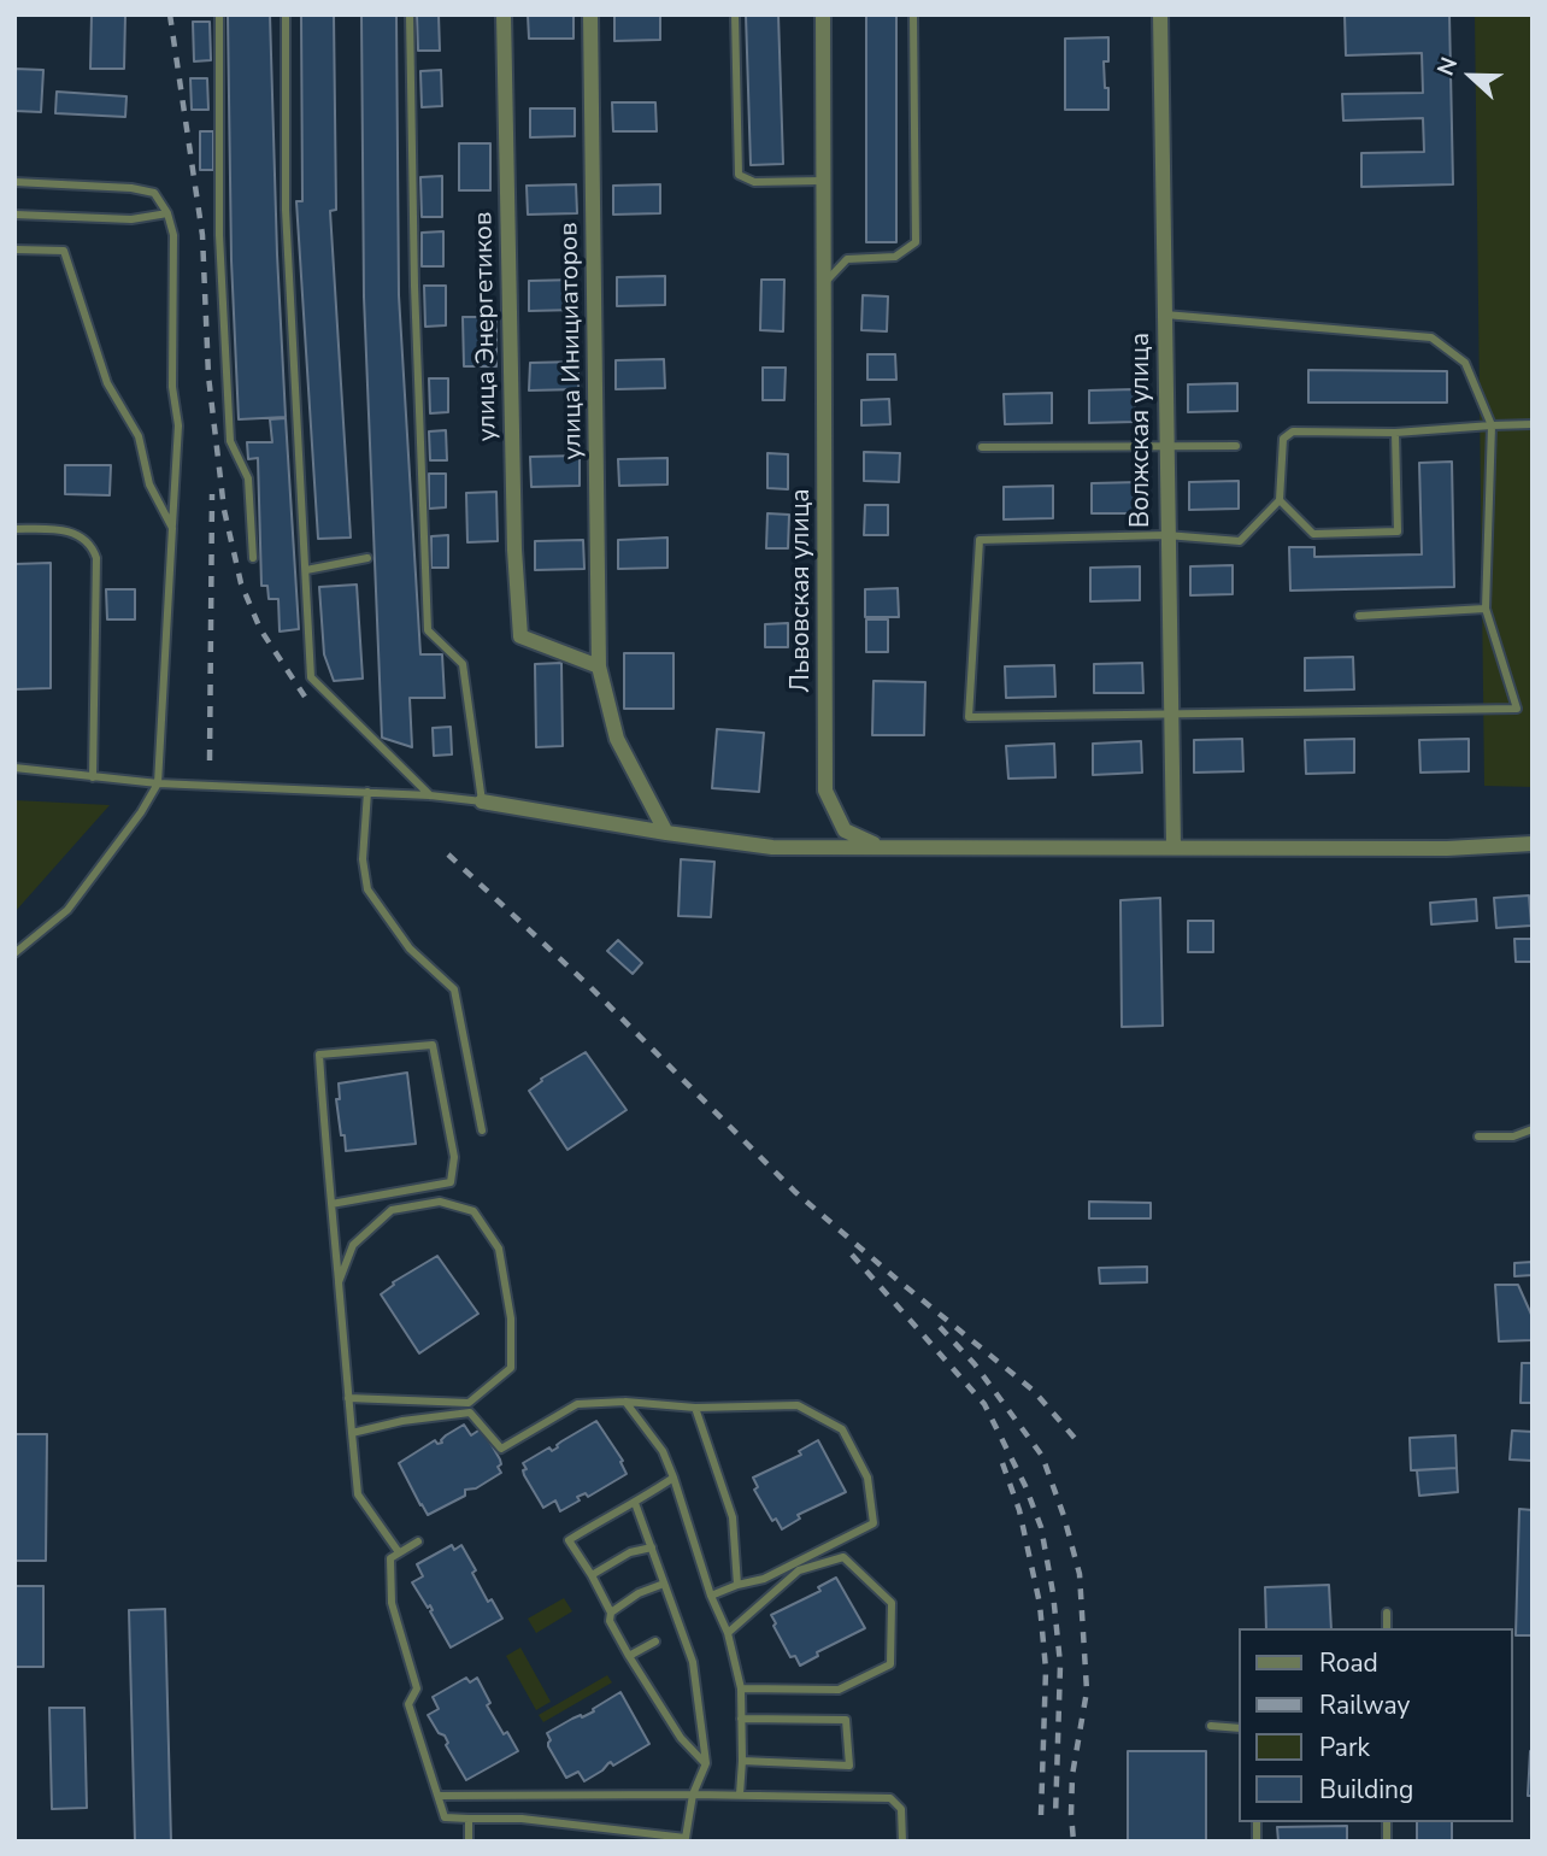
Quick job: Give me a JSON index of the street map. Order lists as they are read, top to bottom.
{
  "streets": {
    "street": [
      "улица Энергетиков",
      "улица Инициаторов",
      "Волжская улица",
      "Львовская улица"
    ]
  },
  "crossings": [
    ["улица Энергетиков", "улица Инициаторов"]
  ],
  "legend": [
    "Road",
    "Railway",
    "Park",
    "Building"
  ],
  "north": "left"
}
